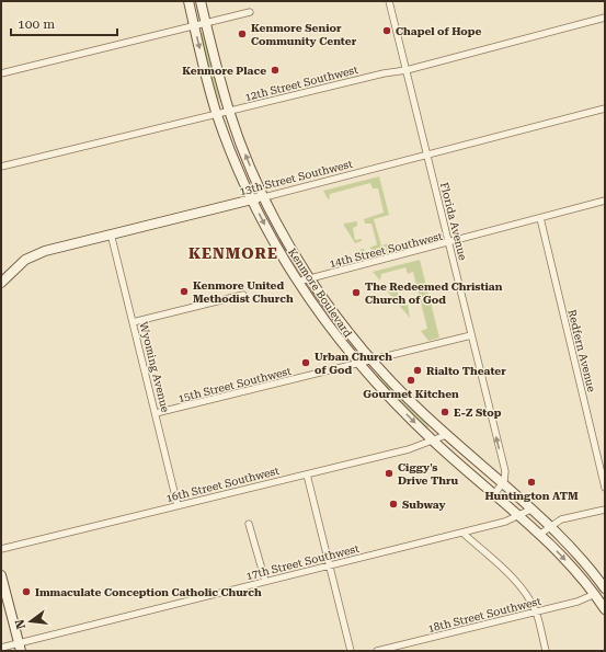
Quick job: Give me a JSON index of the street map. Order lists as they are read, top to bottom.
{
  "streets": {
    "main road": ["13th Street Southwest", "Kenmore Boulevard"],
    "street": [
      "12th Street Southwest",
      "Florida Avenue",
      "14th Street Southwest",
      "Redfern Avenue",
      "Wyoming Avenue",
      "15th Street Southwest",
      "16th Street Southwest",
      "17th Street Southwest",
      "18th Street Southwest"
    ]
  },
  "crossings": [
    ["12th Street Southwest", "Florida Avenue"],
    ["12th Street Southwest", "Kenmore Boulevard"],
    ["13th Street Southwest", "Florida Avenue"],
    ["13th Street Southwest", "Kenmore Boulevard"],
    ["13th Street Southwest", "Wyoming Avenue"],
    ["Florida Avenue", "14th Street Southwest"],
    ["Florida Avenue", "Kenmore Boulevard"],
    ["Florida Avenue", "15th Street Southwest"],
    ["14th Street Southwest", "Kenmore Boulevard"],
    ["14th Street Southwest", "Redfern Avenue"],
    ["Kenmore Boulevard", "15th Street Southwest"],
    ["Kenmore Boulevard", "16th Street Southwest"],
    ["Kenmore Boulevard", "17th Street Southwest"],
    ["Kenmore Boulevard", "18th Street Southwest"],
    ["Wyoming Avenue", "15th Street Southwest"],
    ["Wyoming Avenue", "16th Street Southwest"]
  ],
  "districts": ["KENMORE"],
  "places": [
    "Chapel of Hope",
    "Kenmore Senior Community Center",
    "Kenmore Place",
    "Kenmore United Methodist Church",
    "The Redeemed Christian Church of God",
    "Urban Church of God",
    "Rialto Theater",
    "Gourmet Kitchen",
    "E-Z Stop",
    "Ciggy's Drive Thru",
    "Huntington ATM",
    "Subway",
    "Immaculate Conception Catholic Church"
  ],
  "scale_bar": "100 m",
  "north": "left"
}
